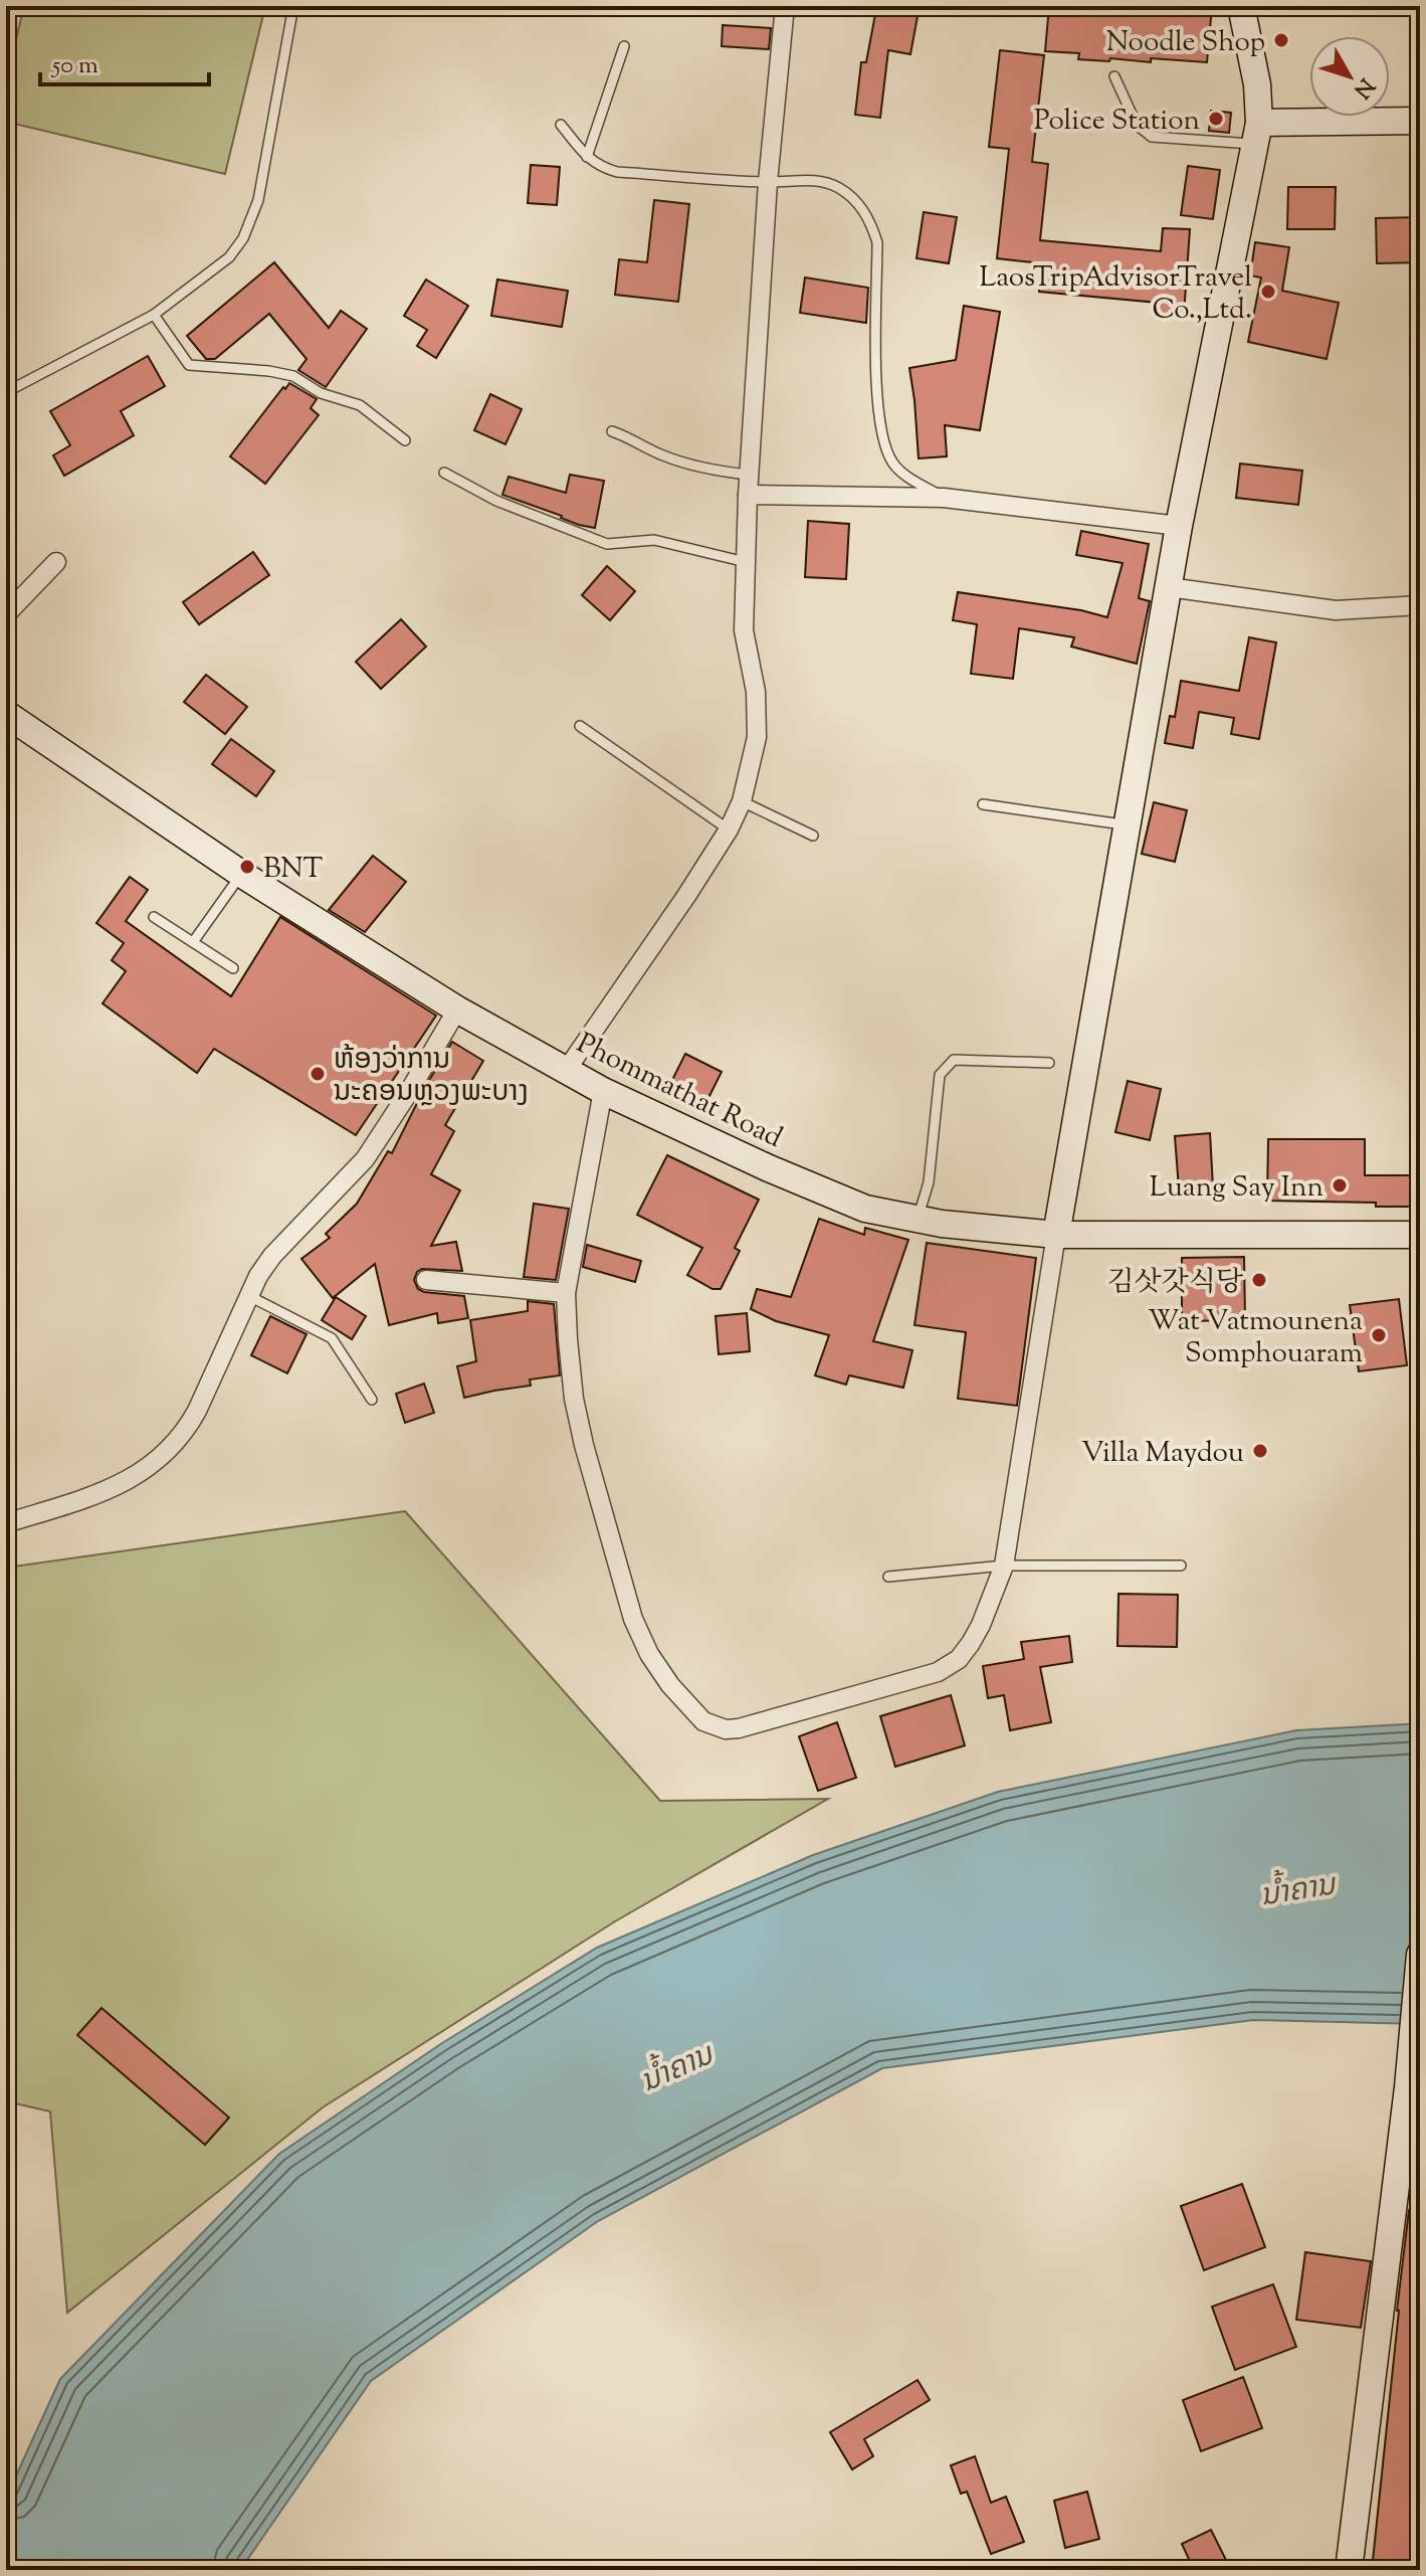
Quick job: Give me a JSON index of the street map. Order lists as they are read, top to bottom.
{
  "streets": {
    "street": ["Phommathat Road"]
  },
  "water": ["ນ້ຳຄານ"],
  "places": [
    "Noodle Shop",
    "Police Station",
    "LaosTripAdvisorTravel Co.,Ltd.",
    "BNT",
    "ຫ້ອງວ່າການ ນະຄອນຫຼວງພະບາງ",
    "Luang Say Inn",
    "김삿갓식당",
    "Wat Vatmounena Somphouaram",
    "Villa Maydou"
  ],
  "scale_bar": "50 m",
  "north": "bottom right"
}
